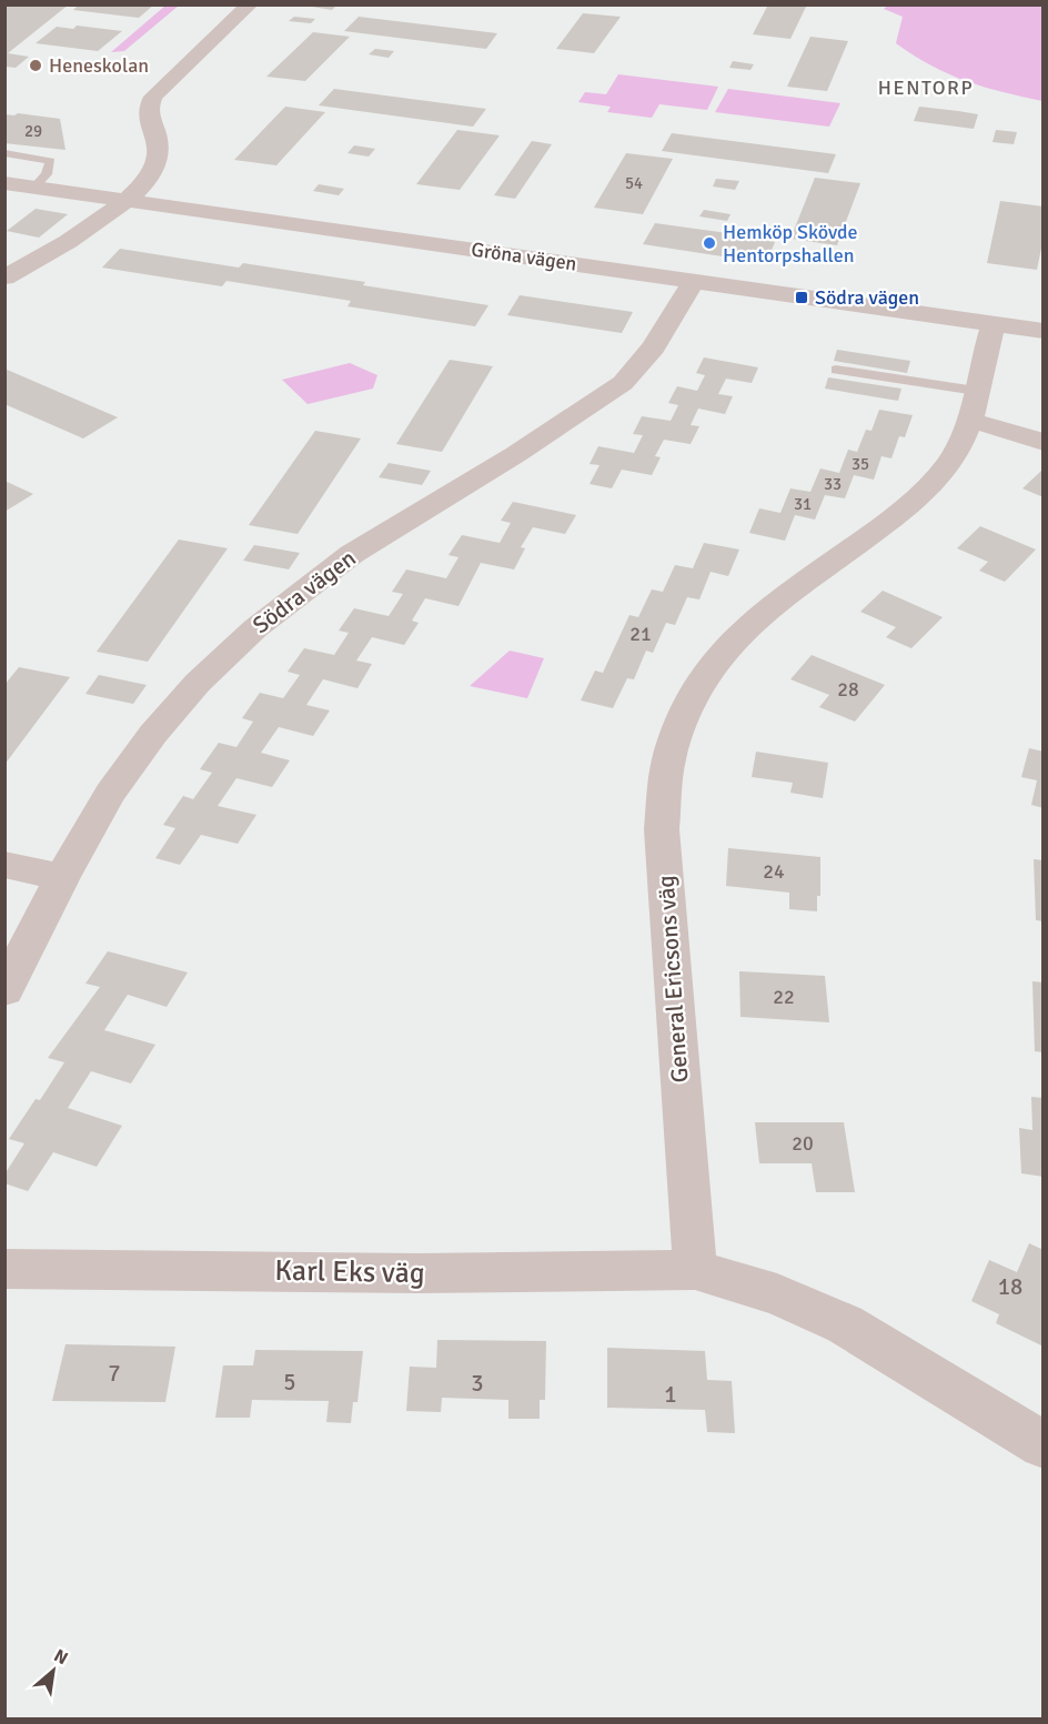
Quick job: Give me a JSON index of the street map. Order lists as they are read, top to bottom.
{
  "streets": {
    "street": [
      "Gröna vägen",
      "Södra vägen",
      "General Ericsons väg",
      "Karl Eks väg"
    ]
  },
  "crossings": [
    ["Gröna vägen", "Södra vägen"],
    ["Gröna vägen", "General Ericsons väg"],
    ["General Ericsons väg", "Karl Eks väg"]
  ],
  "districts": ["HENTORP"],
  "places": {
    "other": ["Heneskolan", "Hemköp Skövde Hentorpshallen"],
    "transit": ["Södra vägen"]
  },
  "house_numbers": [
    "29",
    "54",
    "35",
    "33",
    "31",
    "21",
    "28",
    "24",
    "22",
    "20",
    "18",
    "7",
    "5",
    "3",
    "1"
  ],
  "north": "top right"
}
